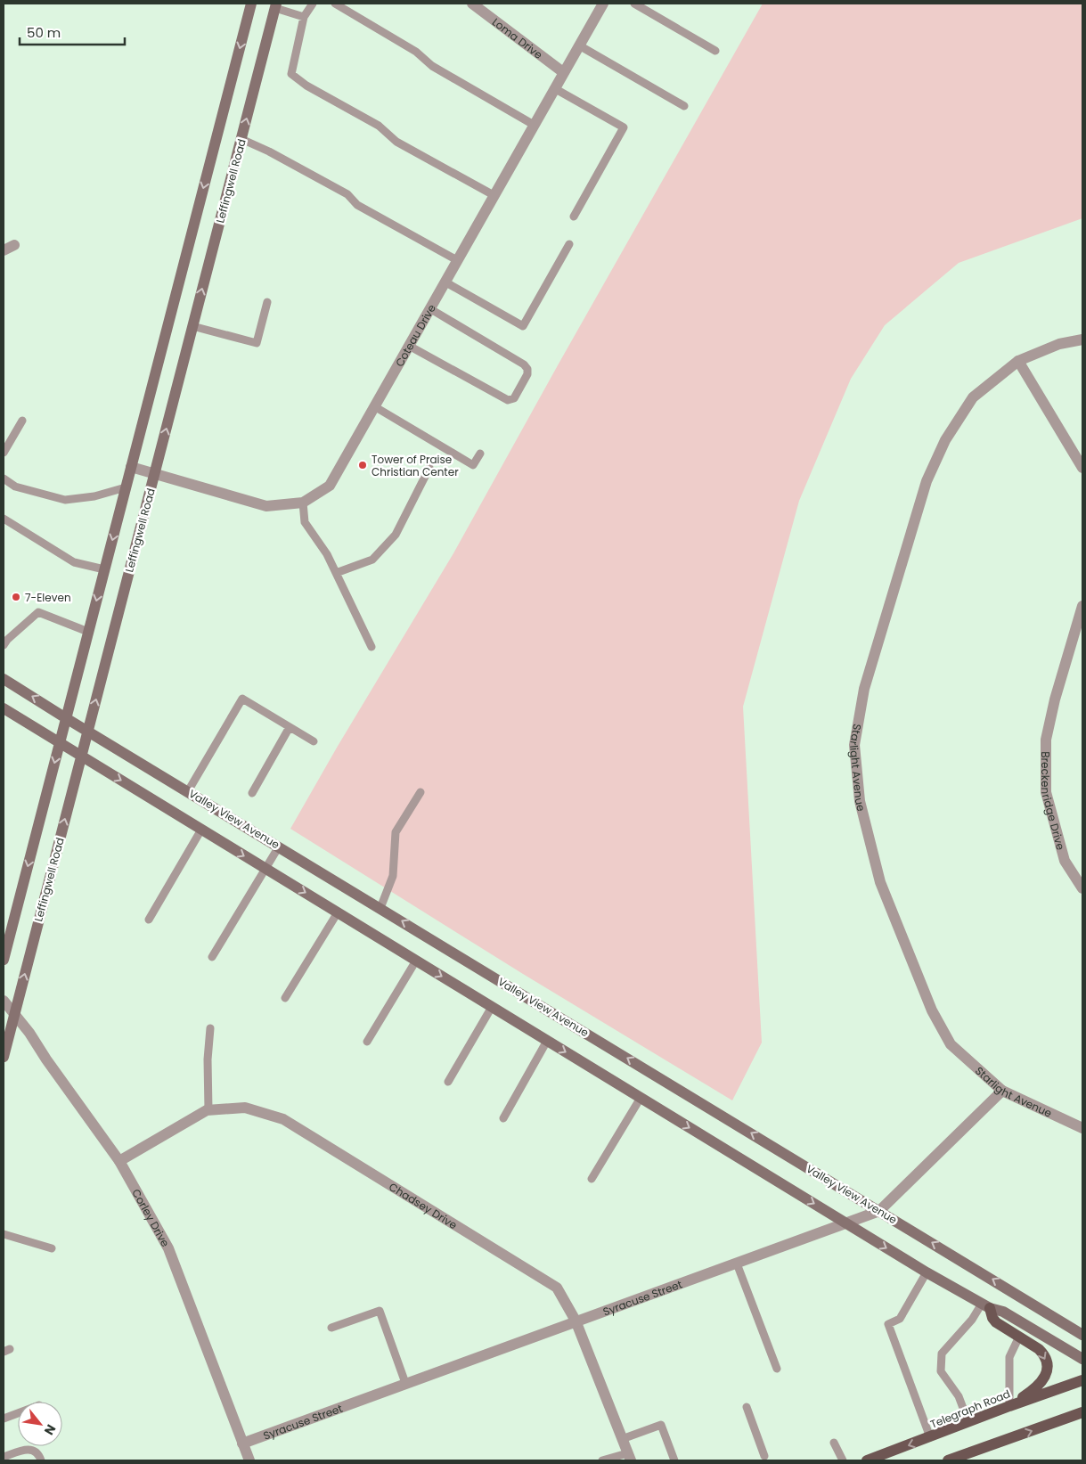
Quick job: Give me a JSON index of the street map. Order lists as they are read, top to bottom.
{
  "streets": {
    "main road": ["Leffingwell Road", "Valley View Avenue", "Telegraph Road"],
    "street": [
      "Loma Drive",
      "Coteau Drive",
      "Starlight Avenue",
      "Breckenridge Drive",
      "Chadsey Drive",
      "Corley Drive",
      "Syracuse Street"
    ]
  },
  "crossings": [
    ["Loma Drive", "Coteau Drive"],
    ["Leffingwell Road", "Coteau Drive"],
    ["Leffingwell Road", "Valley View Avenue"],
    ["Leffingwell Road", "Corley Drive"],
    ["Starlight Avenue", "Syracuse Street"],
    ["Valley View Avenue", "Syracuse Street"],
    ["Chadsey Drive", "Corley Drive"],
    ["Chadsey Drive", "Syracuse Street"],
    ["Corley Drive", "Syracuse Street"]
  ],
  "places": ["Tower of Praise Christian Center", "7-Eleven"],
  "scale_bar": "50 m",
  "north": "bottom right"
}
